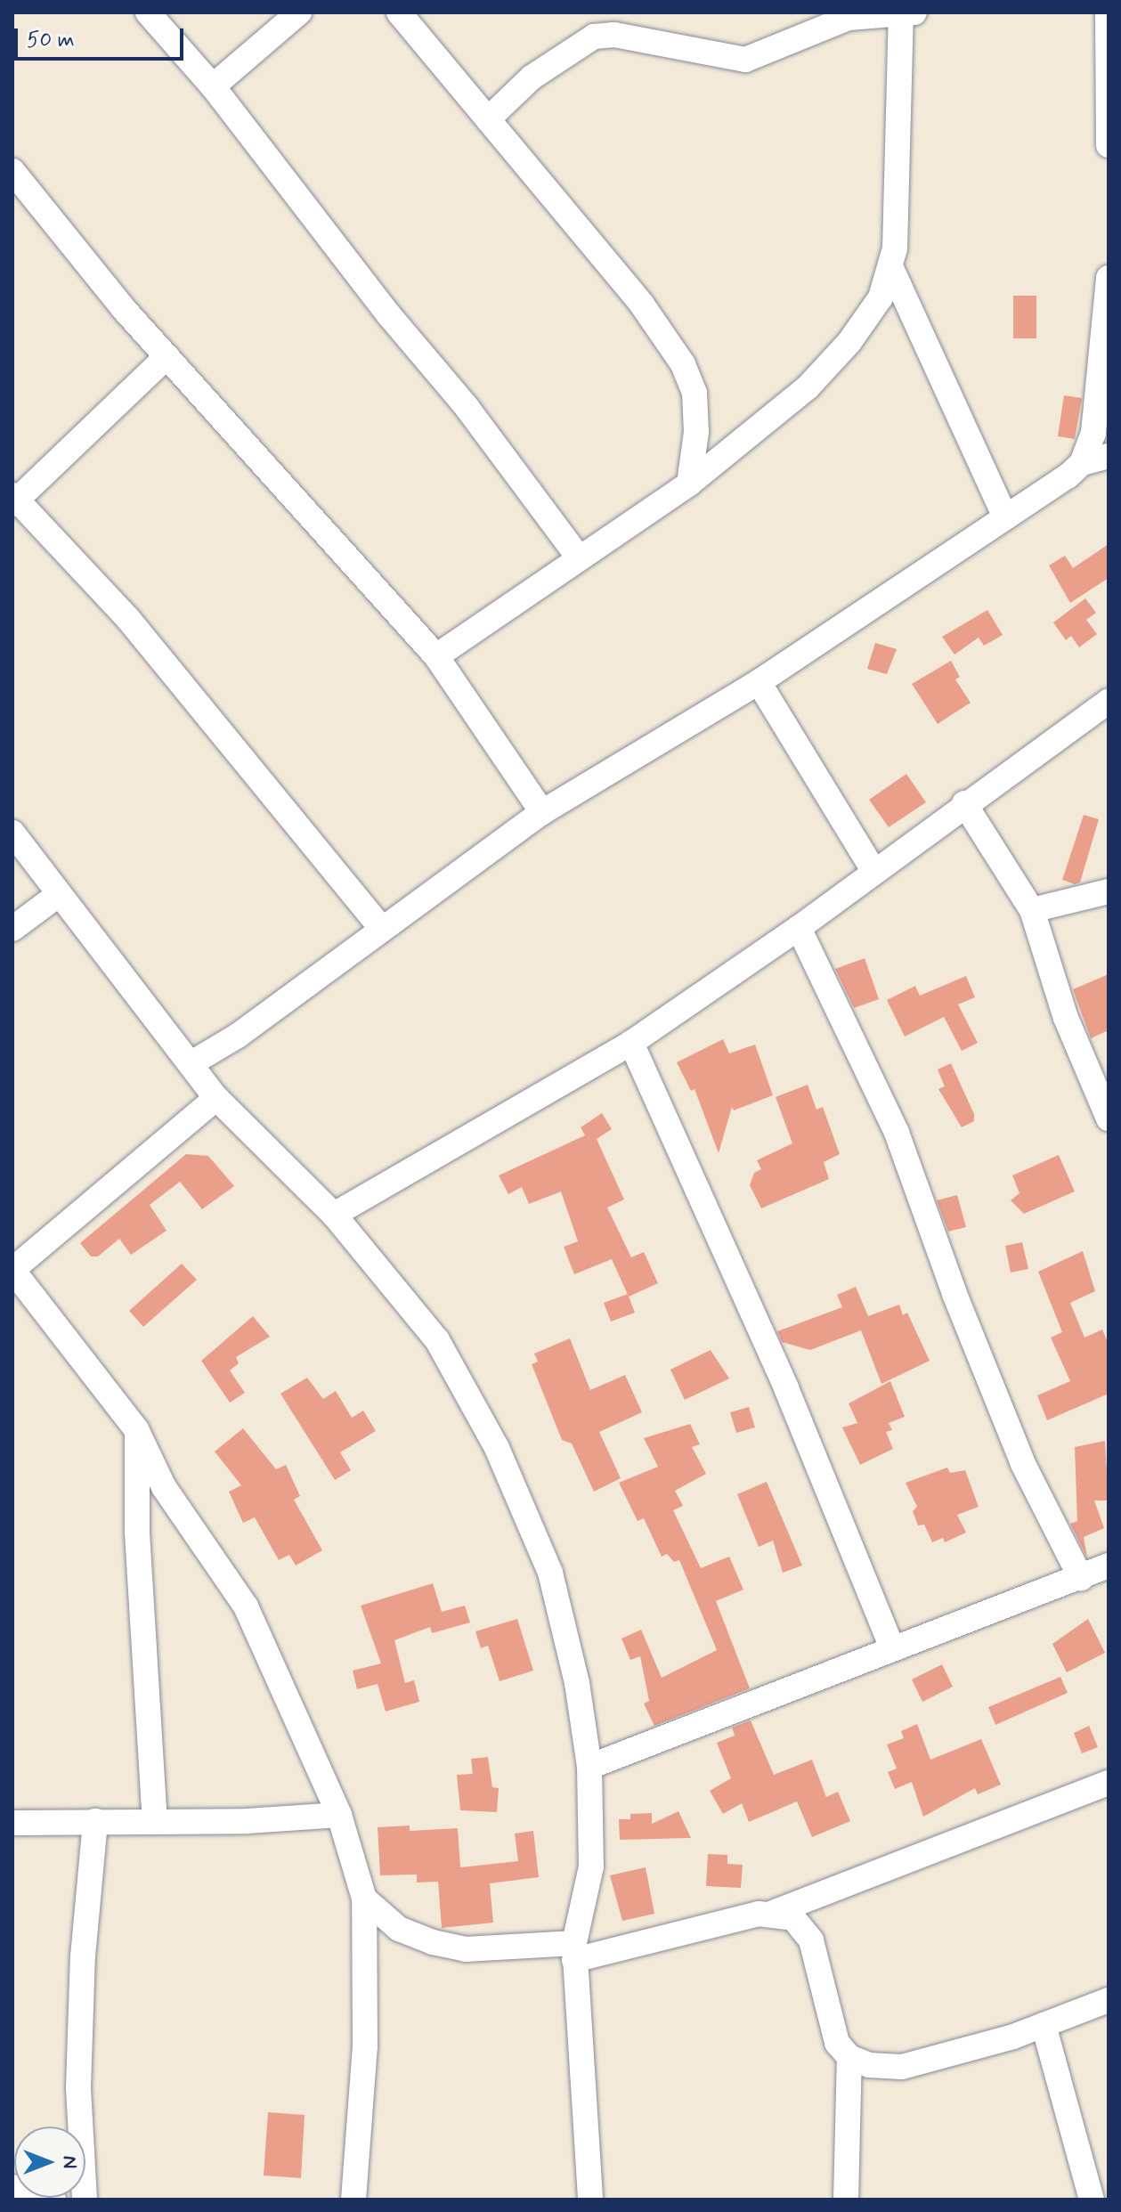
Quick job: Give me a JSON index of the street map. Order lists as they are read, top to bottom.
{
  "scale_bar": "50 m",
  "north": "right"
}
